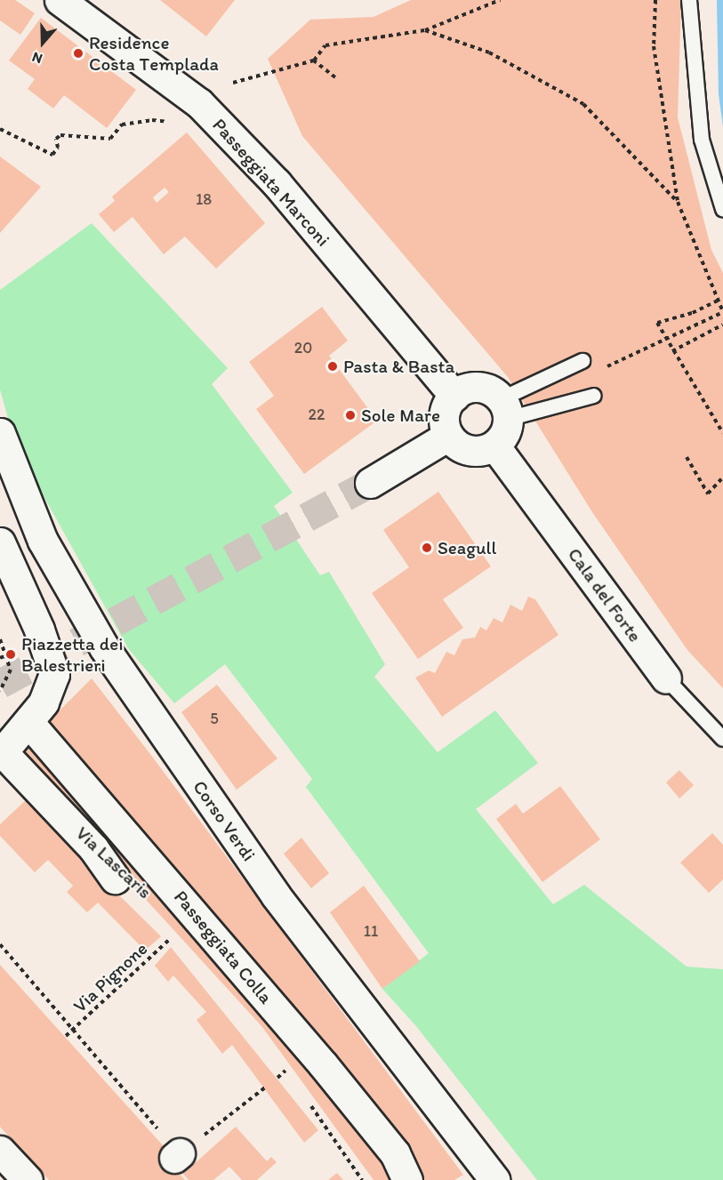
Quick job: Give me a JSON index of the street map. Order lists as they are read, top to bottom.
{
  "streets": {
    "street": [
      "Passeggiata Marconi",
      "Cala del Forte",
      "Corso Verdi",
      "Passeggiata Colla"
    ],
    "path": ["Via Pignone"]
  },
  "crossings": [
    ["Passeggiata Marconi", "Cala del Forte"]
  ],
  "places": [
    "Residence Costa Templada",
    "Pasta & Basta",
    "Sole Mare",
    "Seagull",
    "Piazzetta dei Balestrieri"
  ],
  "house_numbers": [
    "18",
    "20",
    "22",
    "5",
    "11"
  ],
  "north": "bottom"
}
